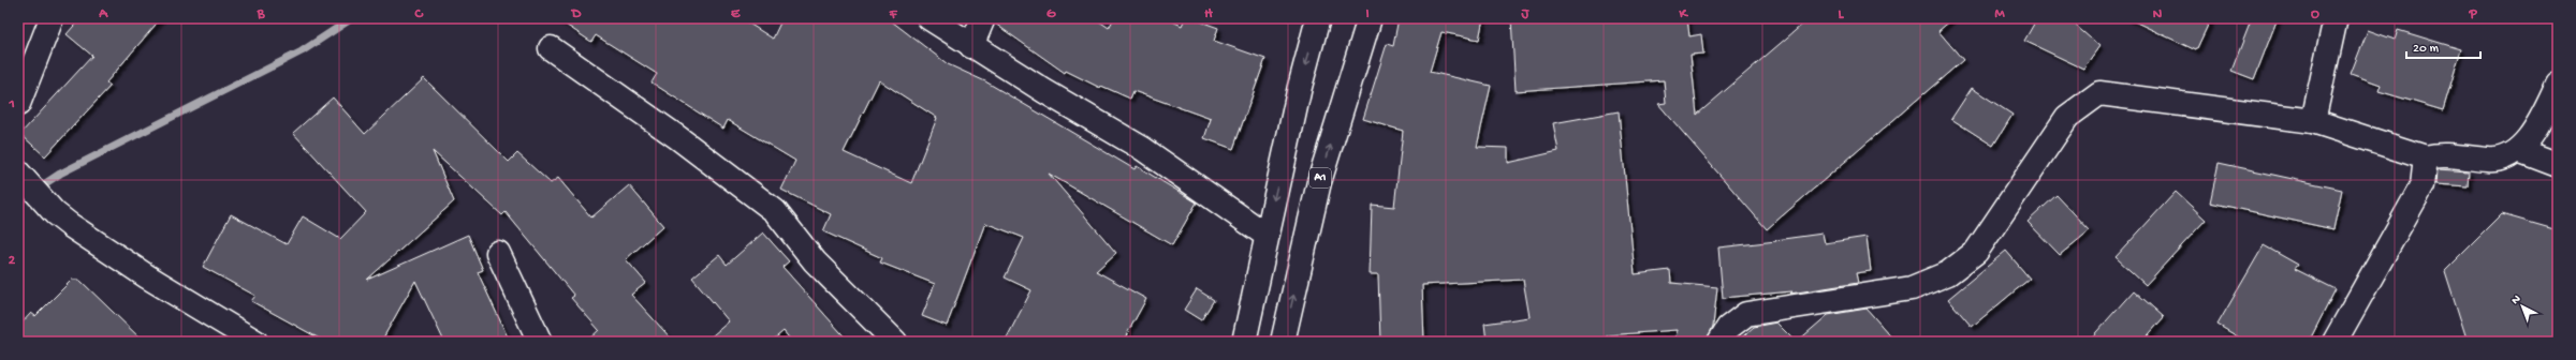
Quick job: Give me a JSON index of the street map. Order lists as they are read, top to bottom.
{
  "streets": {
    "main road": ["A1"]
  },
  "scale_bar": "20 m",
  "north": "top left",
  "grid": {
    "columns": [
      "A",
      "B",
      "C",
      "D",
      "E",
      "F",
      "G",
      "H",
      "I",
      "J",
      "K",
      "L",
      "M",
      "N",
      "O",
      "P"
    ],
    "rows": ["1", "2"]
  }
}
